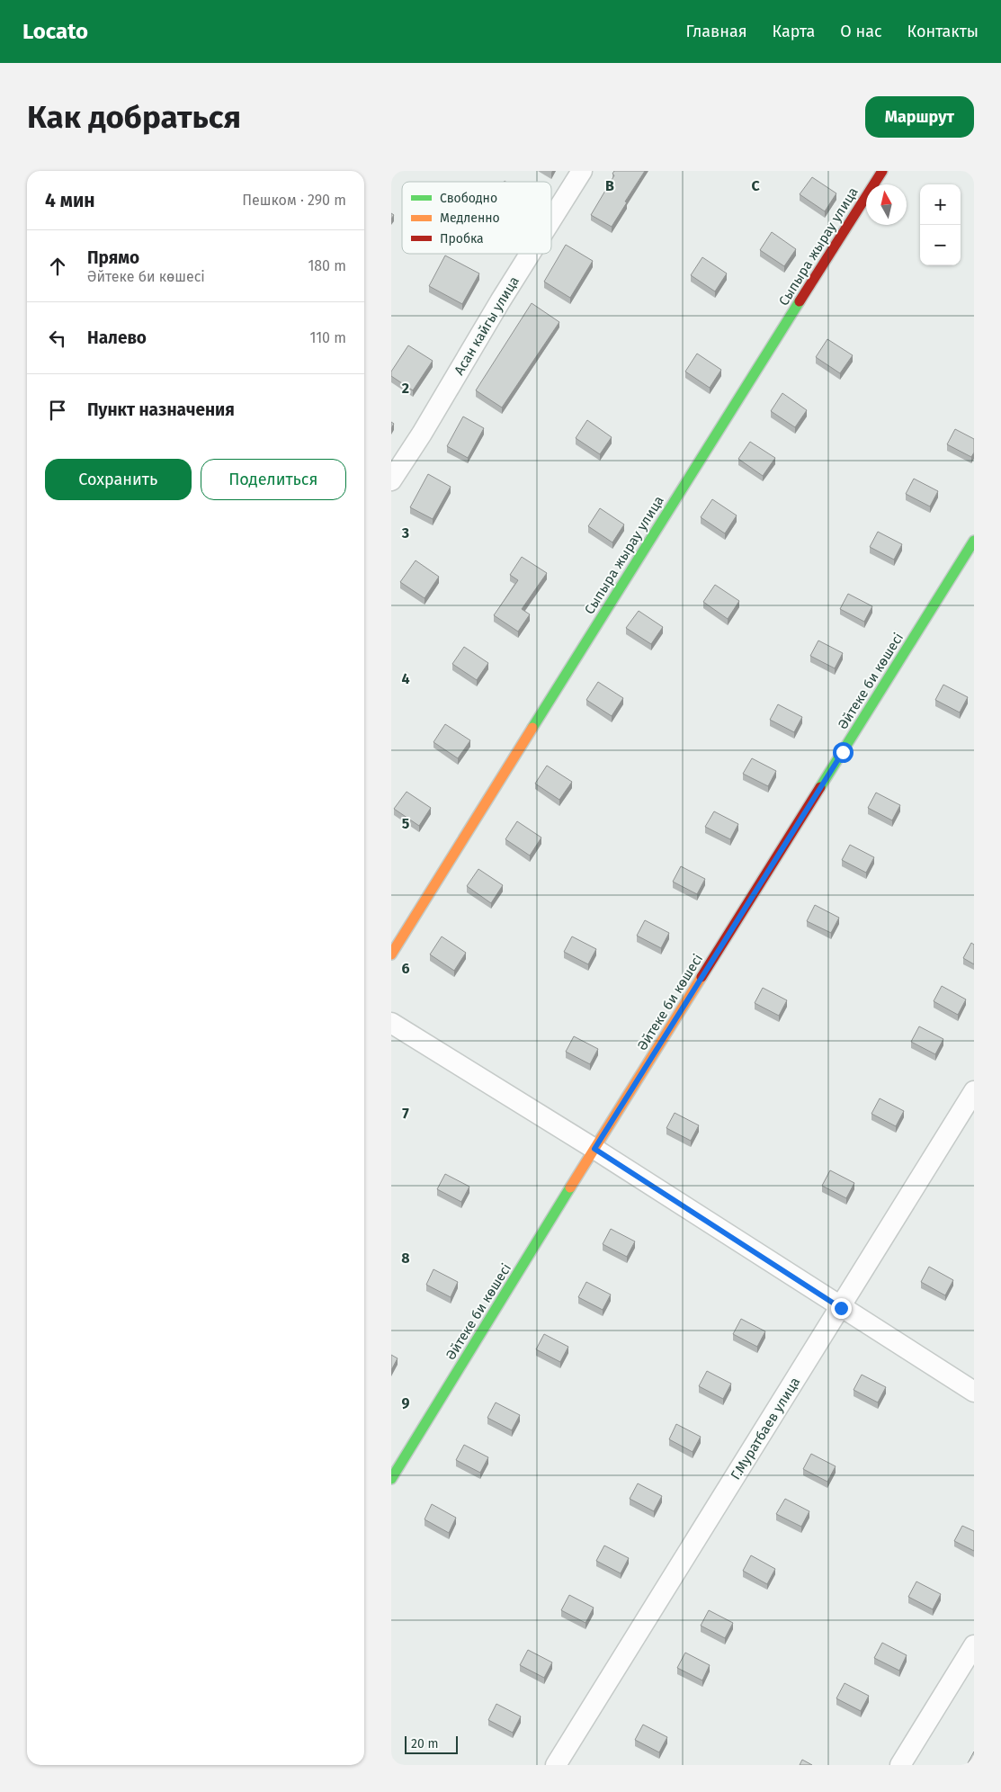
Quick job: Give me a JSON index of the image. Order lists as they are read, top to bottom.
{
  "streets": {
    "street": [
      "Сыпыра жырау улица",
      "Асан кайгы улица",
      "Әйтеке би көшесі",
      "Г.Муратбаев улица"
    ]
  },
  "legend": ["Свободно", "Медленно", "Пробка"],
  "scale_bar": "20 m",
  "north": "top",
  "page": {
    "header": "Locato",
    "nav": [
      "Главная",
      "Карта",
      "О нас",
      "Контакты"
    ],
    "buttons": [
      "Маршрут",
      ["Сохранить", "Поделиться"]
    ],
    "title": "Как добраться",
    "heading": ["4 мин", "Пешком · 290 m"],
    "map_buttons": ["+", "−"],
    "list": [
      ["Прямо", "Әйтеке би көшесі", "180 m"],
      ["Налево", "110 m"],
      "Пункт назначения"
    ],
    "scale": "20 m"
  },
  "grid": {
    "columns": ["B", "C"],
    "rows": [
      "2",
      "3",
      "4",
      "5",
      "6",
      "7",
      "8",
      "9"
    ]
  }
}
